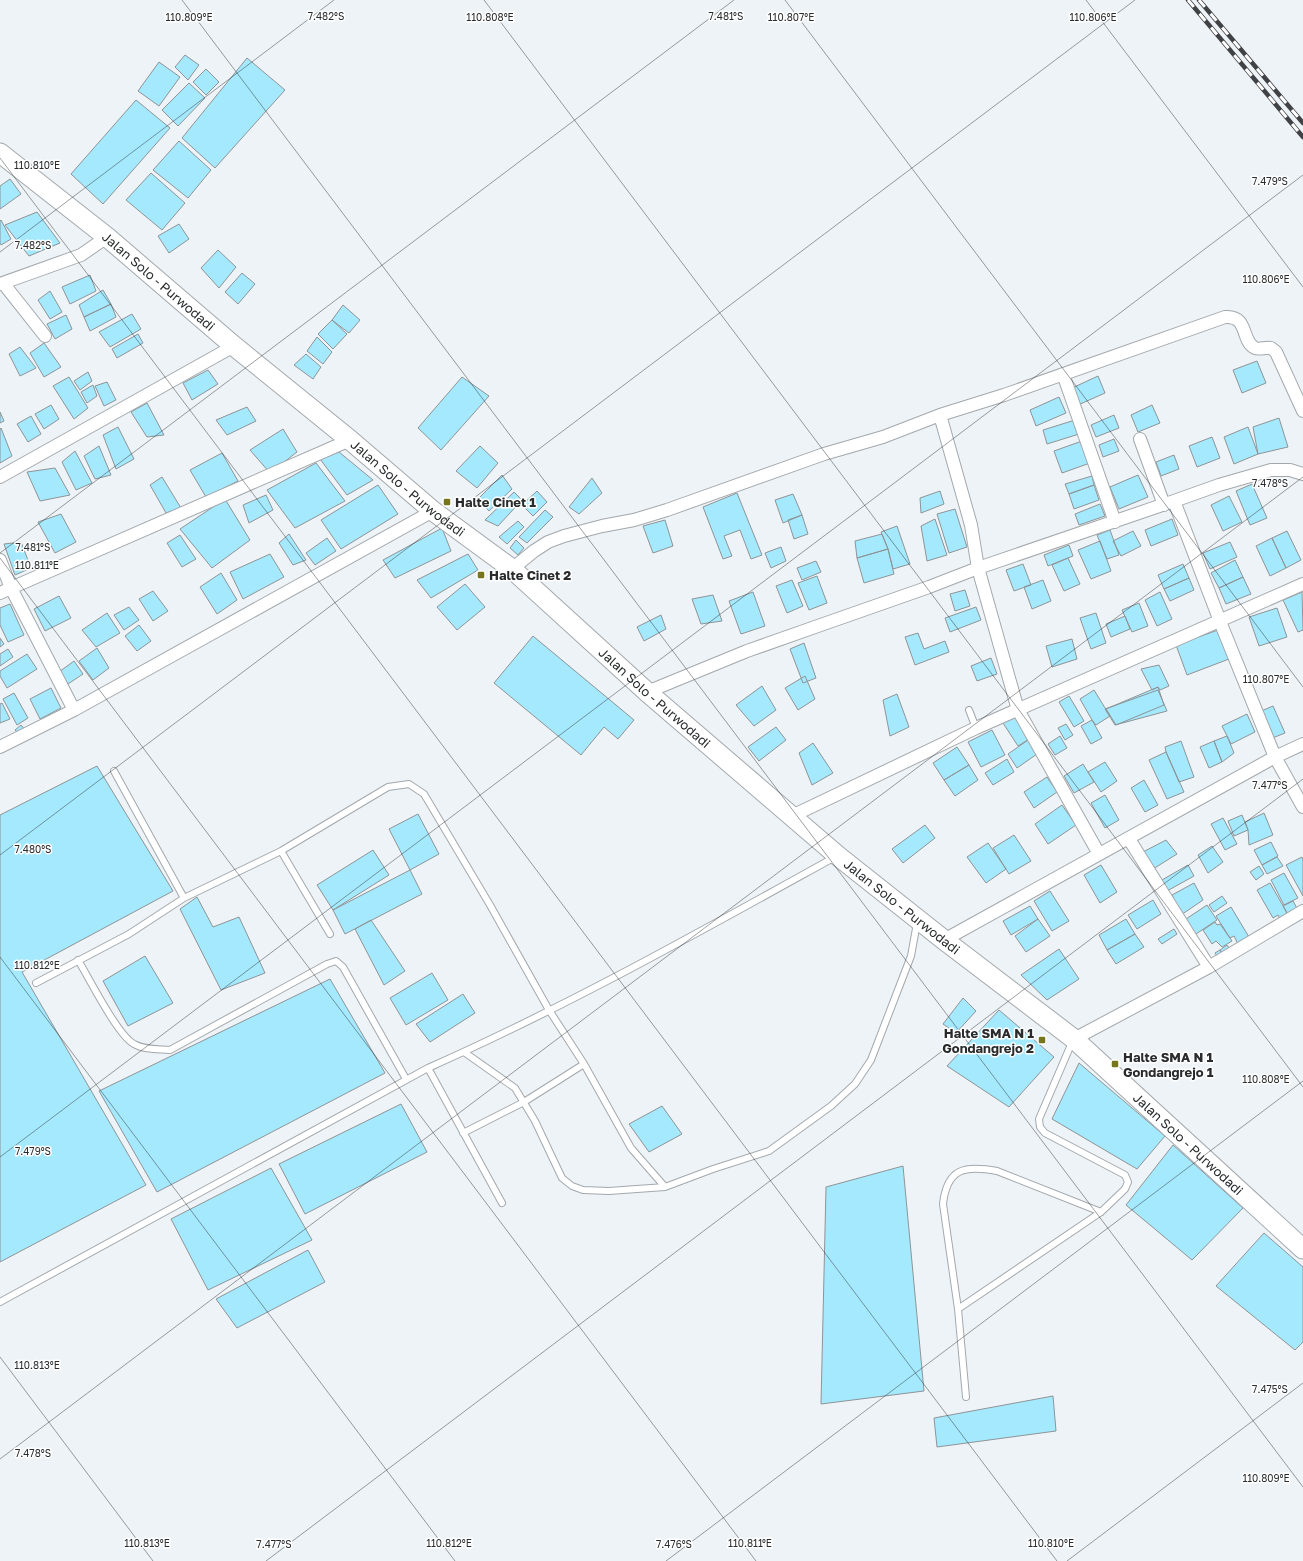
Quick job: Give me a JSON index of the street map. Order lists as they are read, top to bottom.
{
  "streets": {
    "main road": ["Jalan Solo - Purwodadi"]
  },
  "places": {
    "transit": [
      "Halte Cinet 1",
      "Halte Cinet 2",
      "Halte SMA N 1 Gondangrejo 2",
      "Halte SMA N 1 Gondangrejo 1"
    ]
  },
  "coordinates": [
    "7.482°S",
    "7.481°S",
    "110.808°E",
    "110.807°E",
    "110.806°E",
    "110.809°E",
    "110.810°E",
    "7.479°S",
    "7.478°S",
    "110.811°E",
    "7.477°S",
    "7.480°S",
    "110.812°E",
    "110.813°E",
    "7.475°S",
    "7.476°S"
  ]
}
